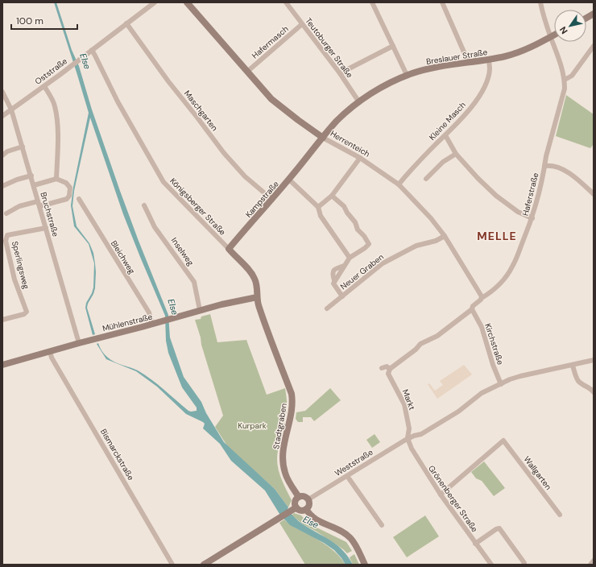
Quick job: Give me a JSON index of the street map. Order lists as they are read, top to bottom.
{
  "streets": {
    "street": [
      "Hafermasch",
      "Teutoburger Straße",
      "Breslauer Straße",
      "Oststraße",
      "Maschgarten",
      "Kleine Masch",
      "Herrenteich",
      "Haferstraße",
      "Kampstraße",
      "Königsberger Straße",
      "Bruchstraße",
      "Inselweg",
      "Bleichweg",
      "Sperlingsweg",
      "Neuer Graben",
      "Mühlenstraße",
      "Kirchstraße",
      "Markt",
      "Stadtgraben",
      "Bismarckstraße",
      "Weststraße",
      "Wallgarten",
      "Grönenberger Straße"
    ]
  },
  "crossings": [
    ["Hafermasch", "Teutoburger Straße"],
    ["Hafermasch", "Herrenteich"],
    ["Teutoburger Straße", "Breslauer Straße"],
    ["Breslauer Straße", "Kleine Masch"],
    ["Breslauer Straße", "Herrenteich"],
    ["Breslauer Straße", "Haferstraße"],
    ["Breslauer Straße", "Kampstraße"],
    ["Oststraße", "Maschgarten"],
    ["Oststraße", "Königsberger Straße"],
    ["Oststraße", "Bruchstraße"],
    ["Maschgarten", "Kampstraße"],
    ["Kleine Masch", "Herrenteich"],
    ["Herrenteich", "Haferstraße"],
    ["Herrenteich", "Neuer Graben"],
    ["Kampstraße", "Königsberger Straße"],
    ["Königsberger Straße", "Mühlenstraße"],
    ["Königsberger Straße", "Stadtgraben"],
    ["Bruchstraße", "Sperlingsweg"],
    ["Bruchstraße", "Mühlenstraße"],
    ["Inselweg", "Mühlenstraße"],
    ["Bleichweg", "Mühlenstraße"],
    ["Mühlenstraße", "Stadtgraben"],
    ["Mühlenstraße", "Bismarckstraße"],
    ["Kirchstraße", "Weststraße"],
    ["Markt", "Weststraße"],
    ["Markt", "Grönenberger Straße"],
    ["Stadtgraben", "Weststraße"],
    ["Weststraße", "Grönenberger Straße"],
    ["Wallgarten", "Grönenberger Straße"]
  ],
  "districts": ["MELLE"],
  "water": ["Else"],
  "parks": ["Kurpark"],
  "scale_bar": "100 m",
  "north": "bottom left"
}
